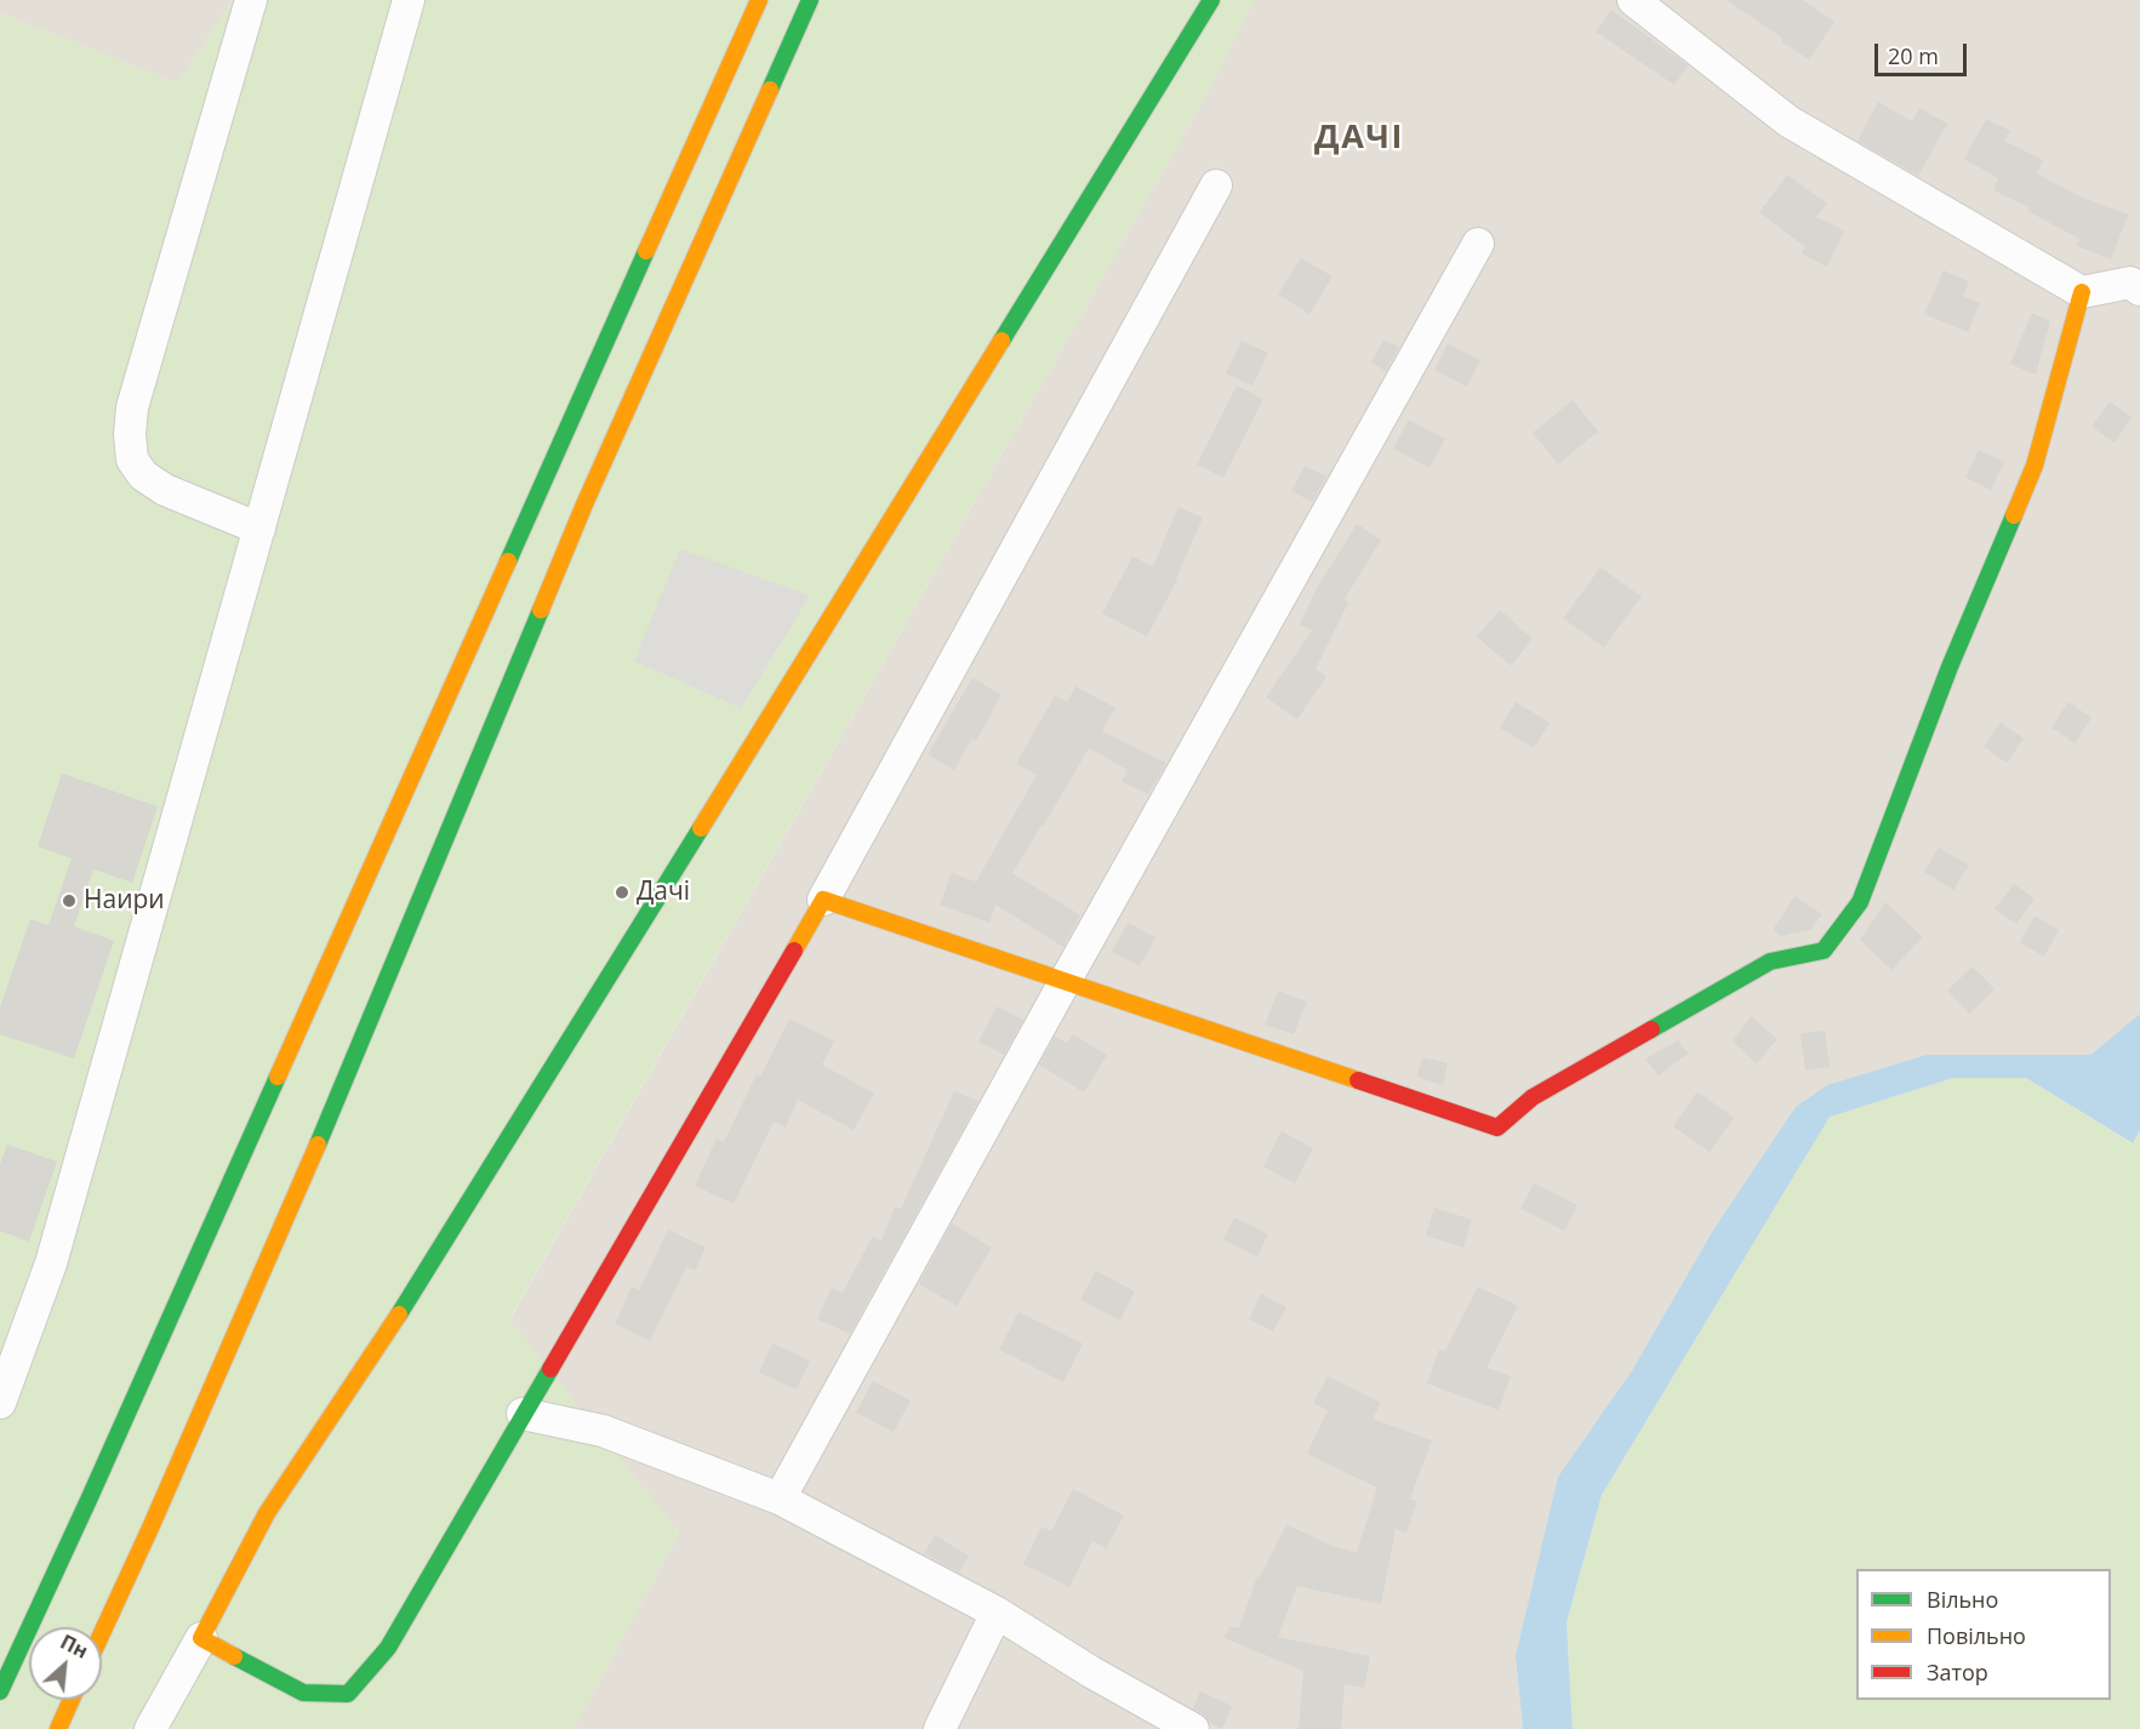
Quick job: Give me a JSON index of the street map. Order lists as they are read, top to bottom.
{
  "districts": ["ДАЧІ"],
  "places": ["Дачі", "Наири"],
  "legend": ["Вільно", "Повільно", "Затор"],
  "scale_bar": "20 m",
  "north": "top right"
}
